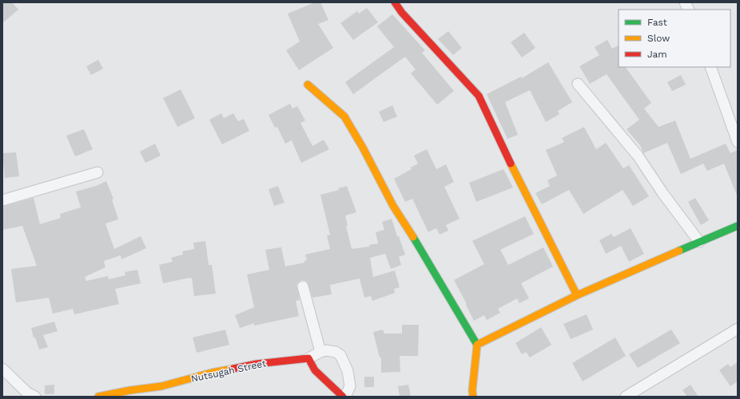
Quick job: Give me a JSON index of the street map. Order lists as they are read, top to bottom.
{
  "streets": {
    "street": ["Nutsugah Street"]
  },
  "legend": ["Fast", "Slow", "Jam"]
}
